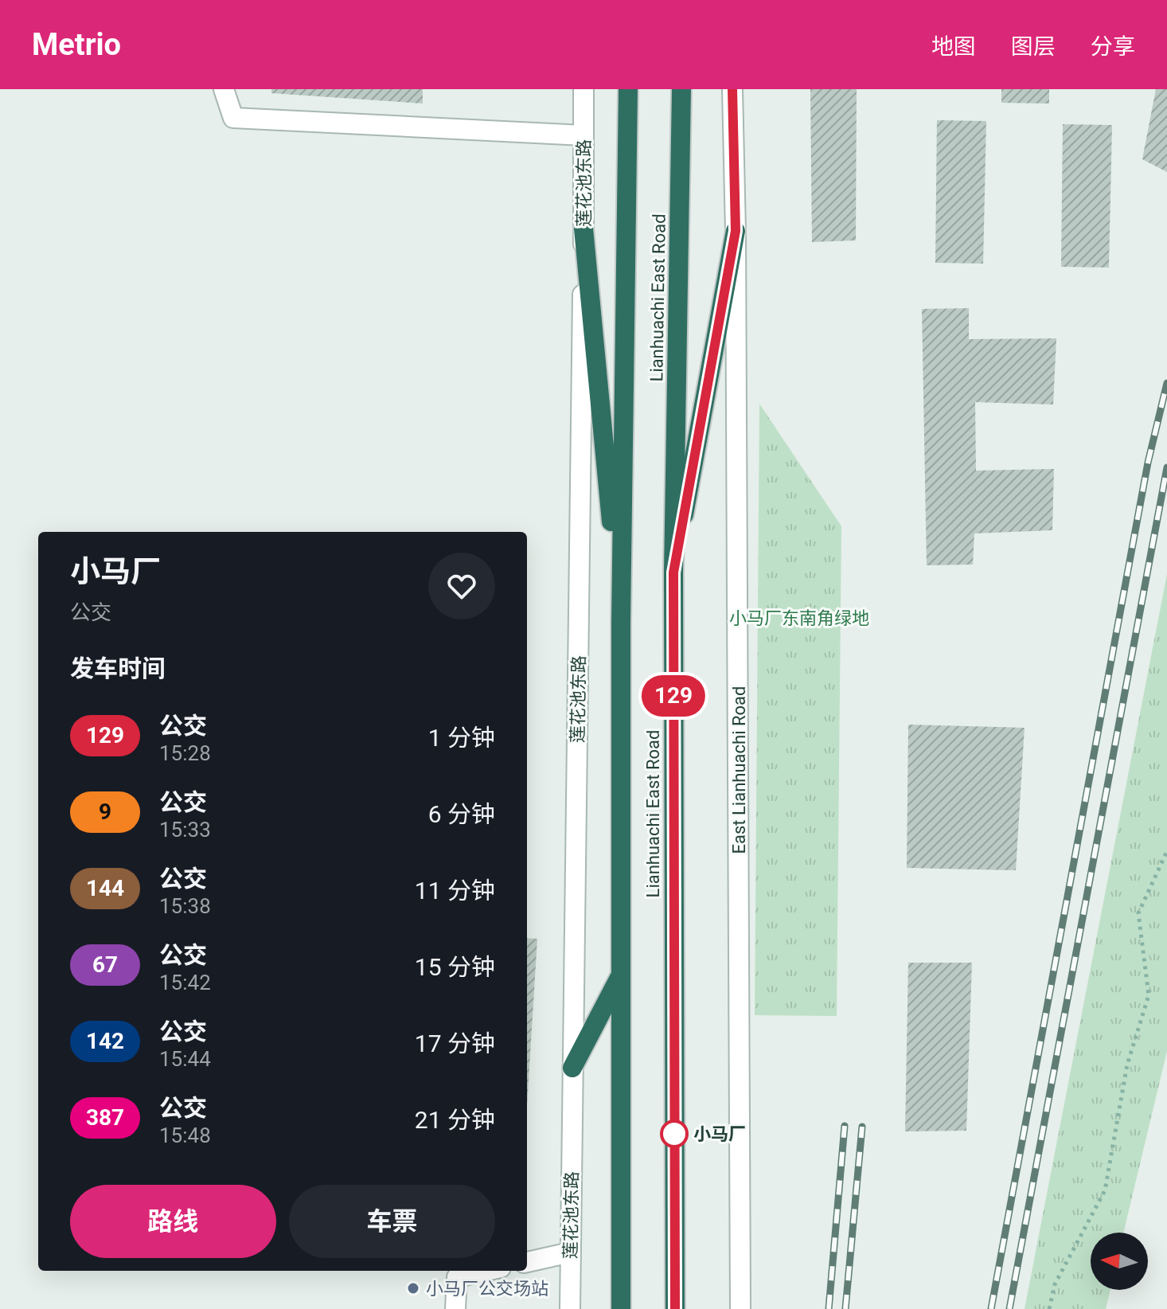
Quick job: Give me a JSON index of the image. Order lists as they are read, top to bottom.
{
  "streets": {
    "highway": ["Lianhuachi East Road"],
    "street": ["莲花池东路", "East Lianhuachi Road"]
  },
  "parks": ["小马厂东南角绿地"],
  "places": ["小马厂", "小马厂公交场站"],
  "lines": ["bus line 129"],
  "north": "left",
  "page": {
    "header": "Metrio",
    "nav": ["地图", "图层", "分享"],
    "on_map": "129",
    "heading": [
      ["小马厂", "公交"],
      "发车时间"
    ],
    "list": [
      {
        "mark": "129",
        "name": "公交",
        "note": "15:28",
        "value": "1 分钟"
      },
      {
        "mark": "9",
        "name": "公交",
        "note": "15:33",
        "value": "6 分钟"
      },
      {
        "mark": "144",
        "name": "公交",
        "note": "15:38",
        "value": "11 分钟"
      },
      {
        "mark": "67",
        "name": "公交",
        "note": "15:42",
        "value": "15 分钟"
      },
      {
        "mark": "142",
        "name": "公交",
        "note": "15:44",
        "value": "17 分钟"
      },
      {
        "mark": "387",
        "name": "公交",
        "note": "15:48",
        "value": "21 分钟"
      }
    ],
    "buttons": ["路线", "车票"]
  }
}
